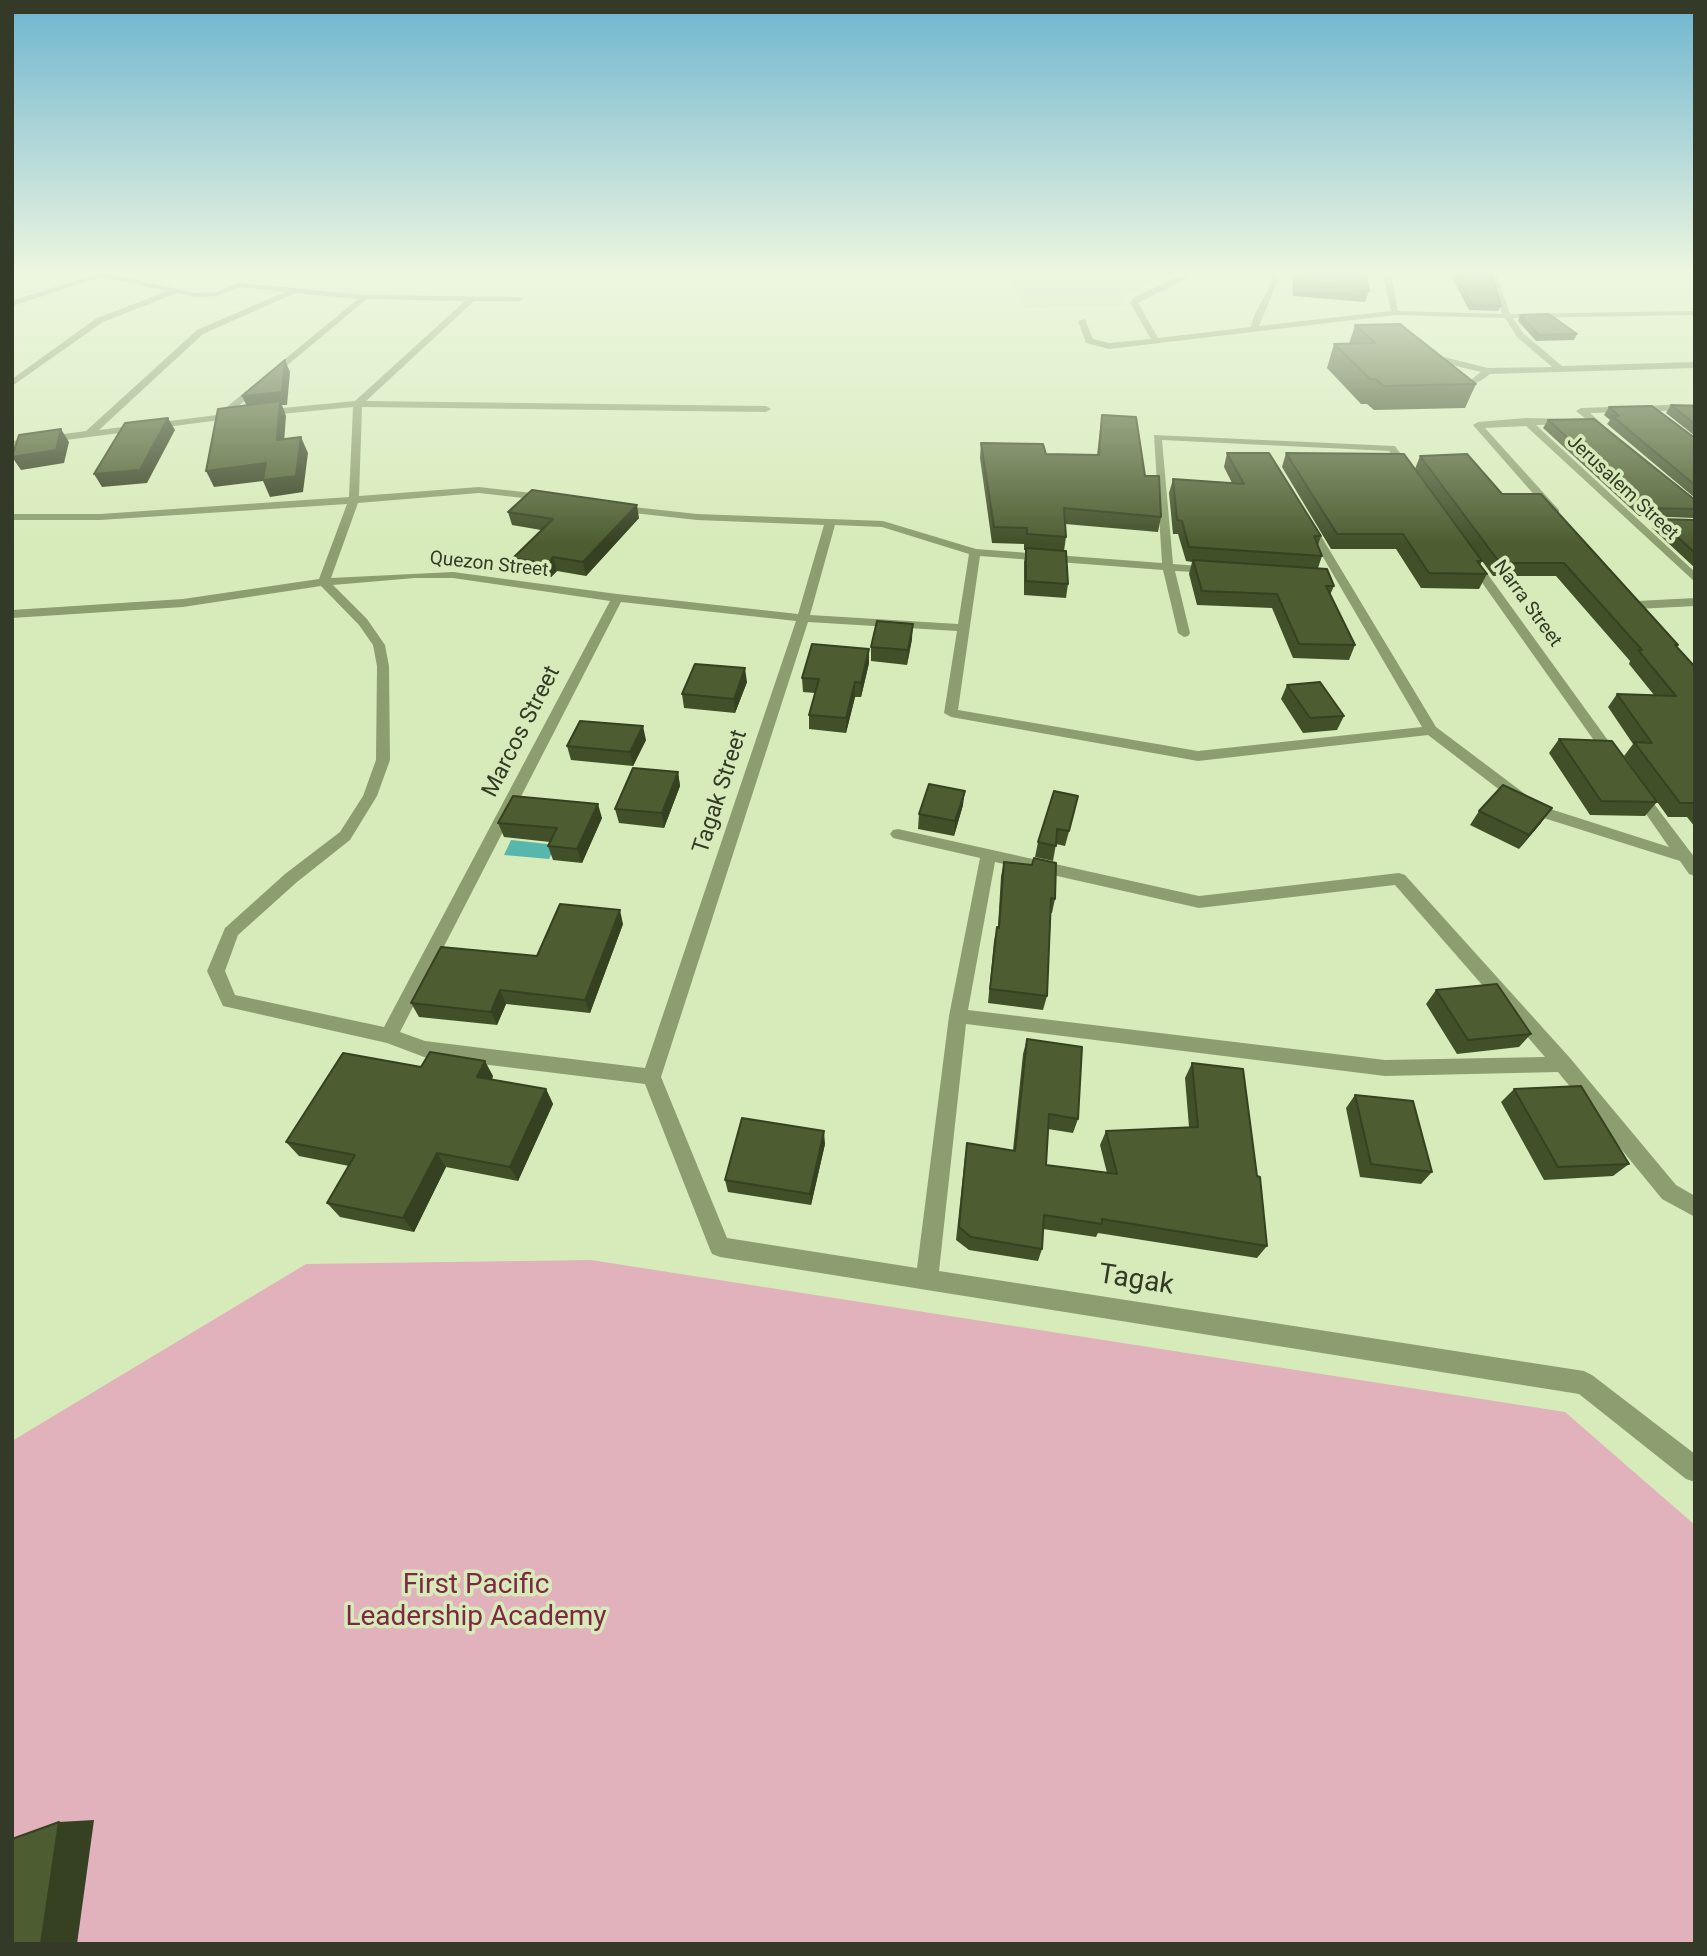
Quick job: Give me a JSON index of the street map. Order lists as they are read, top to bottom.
{
  "streets": {
    "street": [
      "Jerusalem Street",
      "Quezon Street",
      "Narra Street",
      "Marcos Street",
      "Tagak Street",
      "Tagak"
    ]
  },
  "crossings": [
    ["Quezon Street", "Marcos Street"],
    ["Quezon Street", "Tagak Street"],
    ["Tagak Street", "Tagak"]
  ],
  "parks": ["First Pacific Leadership Academy"]
}
